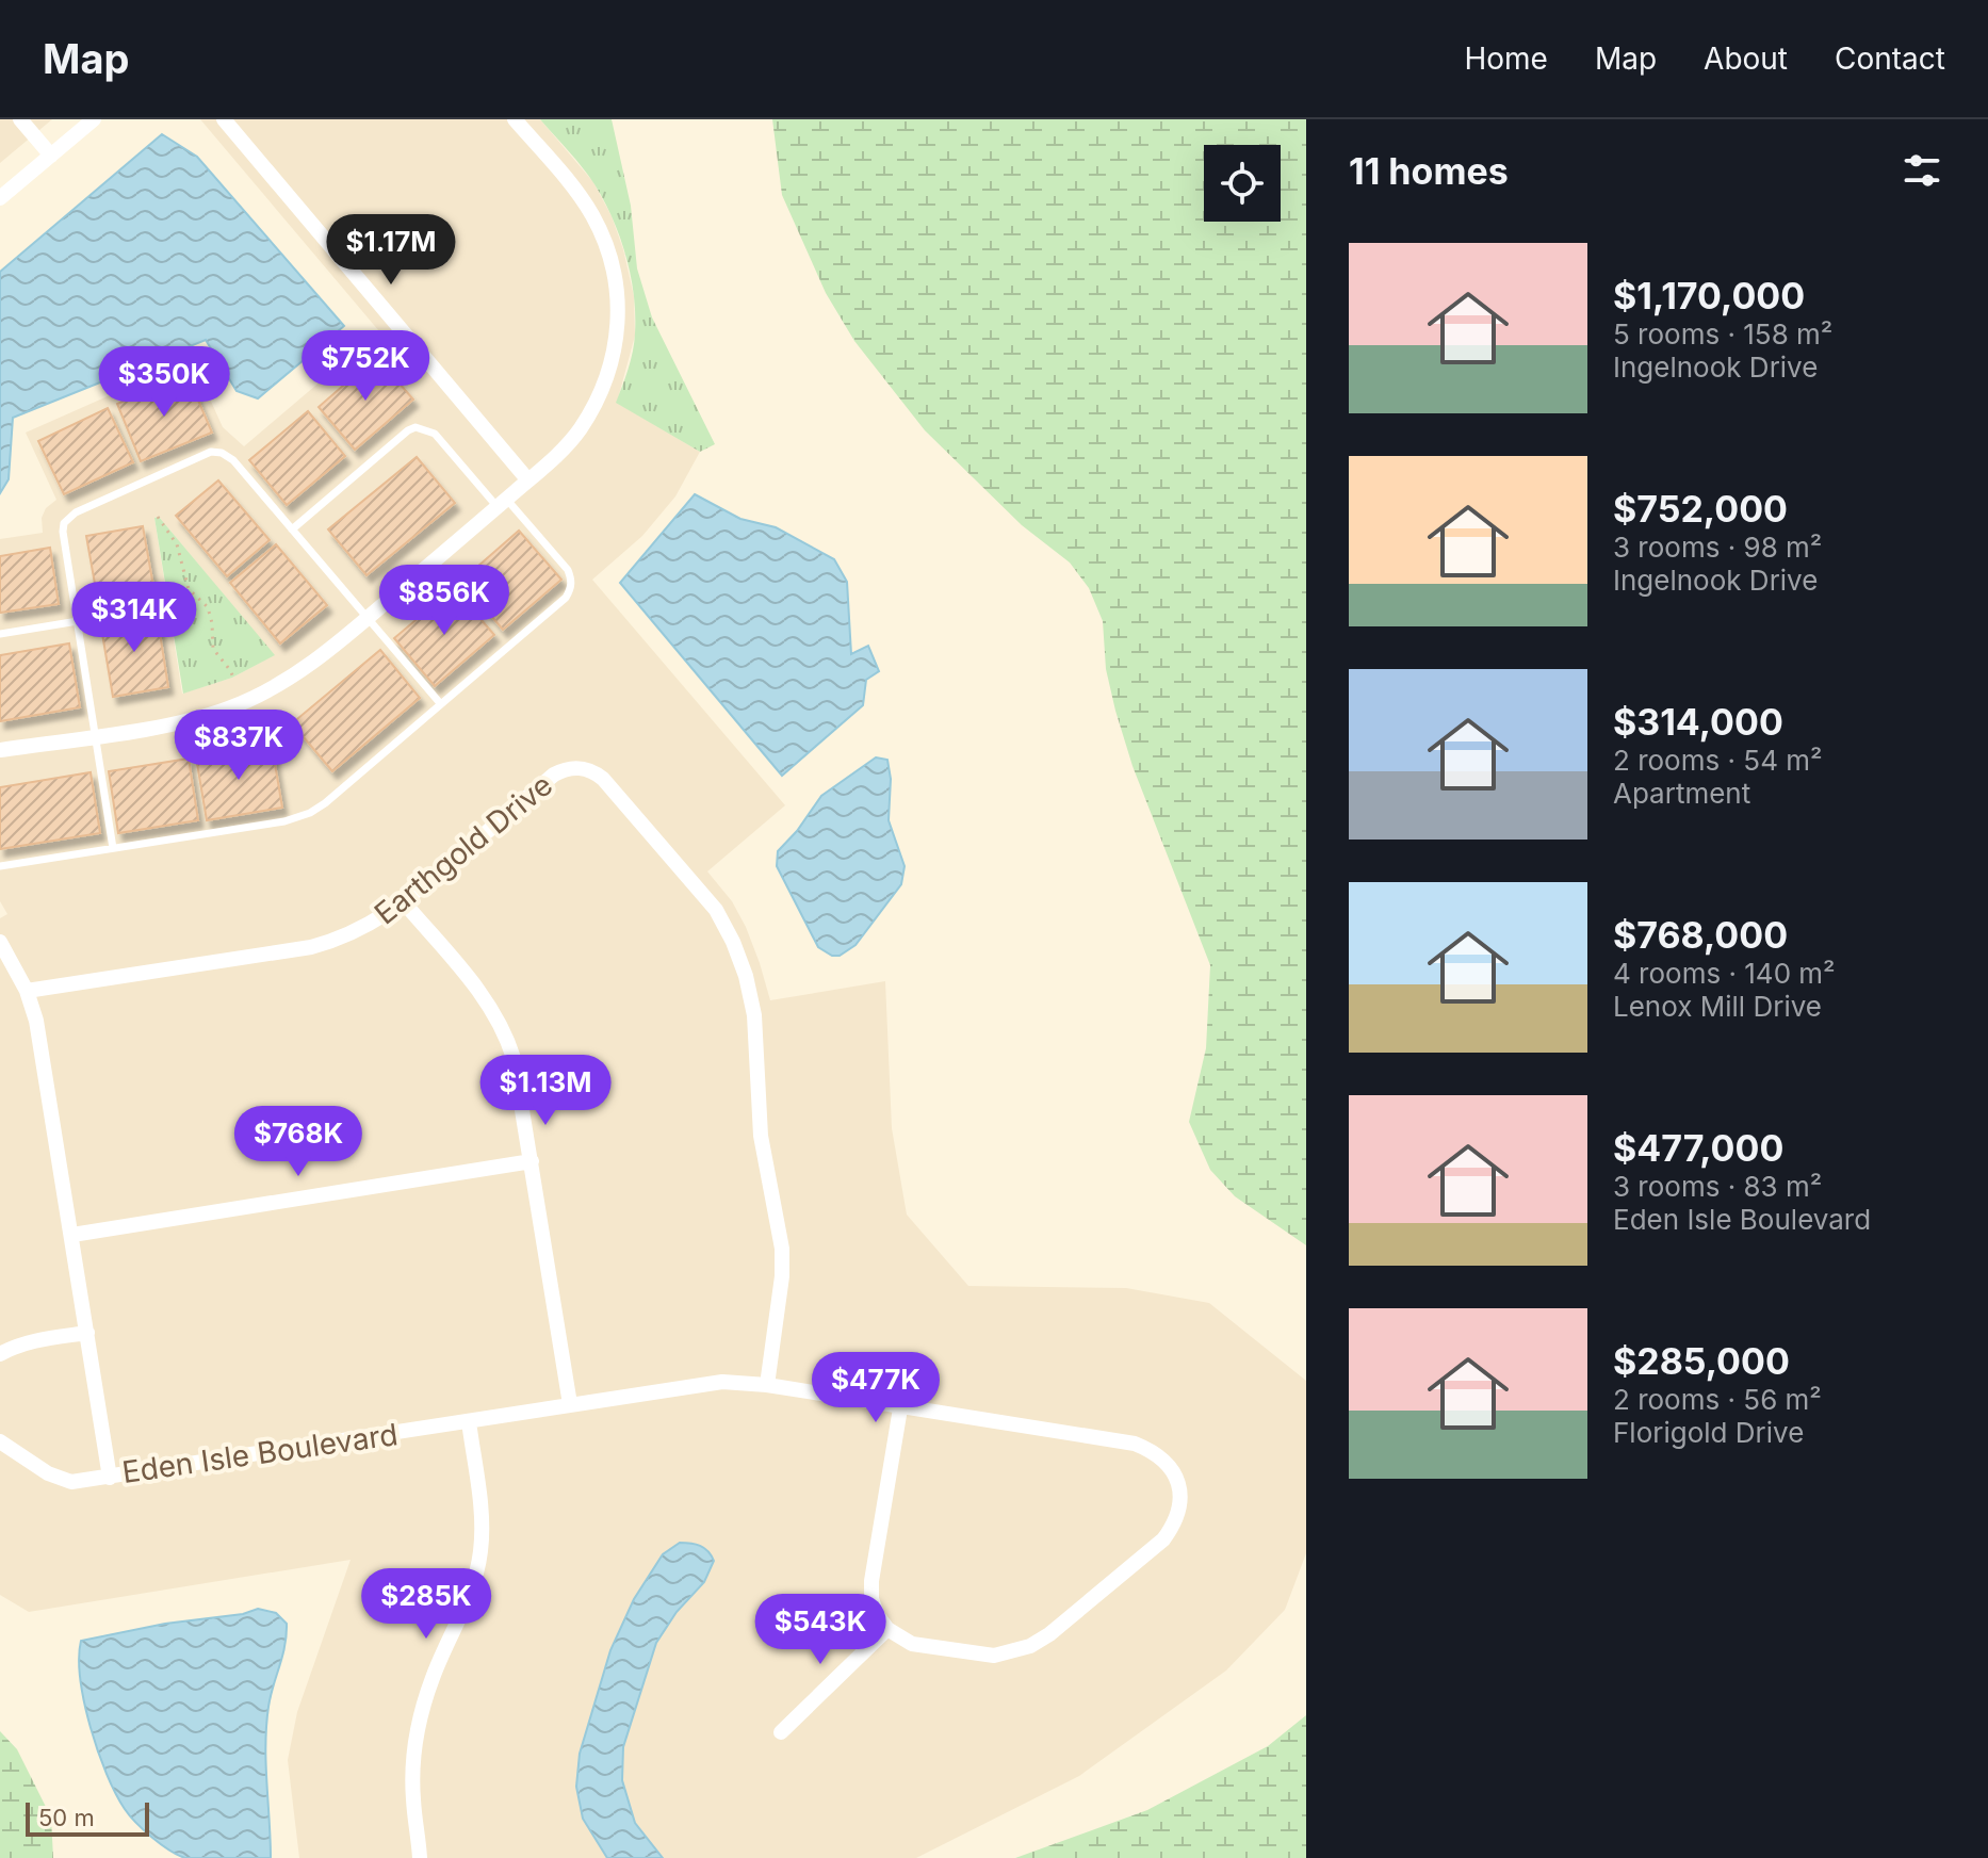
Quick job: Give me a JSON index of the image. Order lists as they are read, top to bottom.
{
  "streets": {
    "street": ["Earthgold Drive", "Eden Isle Boulevard"]
  },
  "crossings": [
    ["Earthgold Drive", "Eden Isle Boulevard"]
  ],
  "scale_bar": "50 m",
  "page": {
    "header": "Map",
    "nav": [
      "Home",
      "Map",
      "About",
      "Contact"
    ],
    "heading": "11 homes",
    "price": [
      "$1.17M",
      "$752K",
      "$350K",
      "$856K",
      "$314K",
      "$837K",
      "$1.13M",
      "$768K",
      "$477K",
      "$285K",
      "$543K"
    ],
    "list": [
      {
        "name": "$1,170,000",
        "note": "5 rooms · 158 m² · Ingelnook Drive"
      },
      {
        "name": "$752,000",
        "note": "3 rooms · 98 m² · Ingelnook Drive"
      },
      {
        "name": "$314,000",
        "note": "2 rooms · 54 m² · Apartment"
      },
      {
        "name": "$768,000",
        "note": "4 rooms · 140 m² · Lenox Mill Drive"
      },
      {
        "name": "$477,000",
        "note": "3 rooms · 83 m² · Eden Isle Boulevard"
      },
      {
        "name": "$285,000",
        "note": "2 rooms · 56 m² · Florigold Drive"
      }
    ],
    "scale": "50 m"
  }
}
